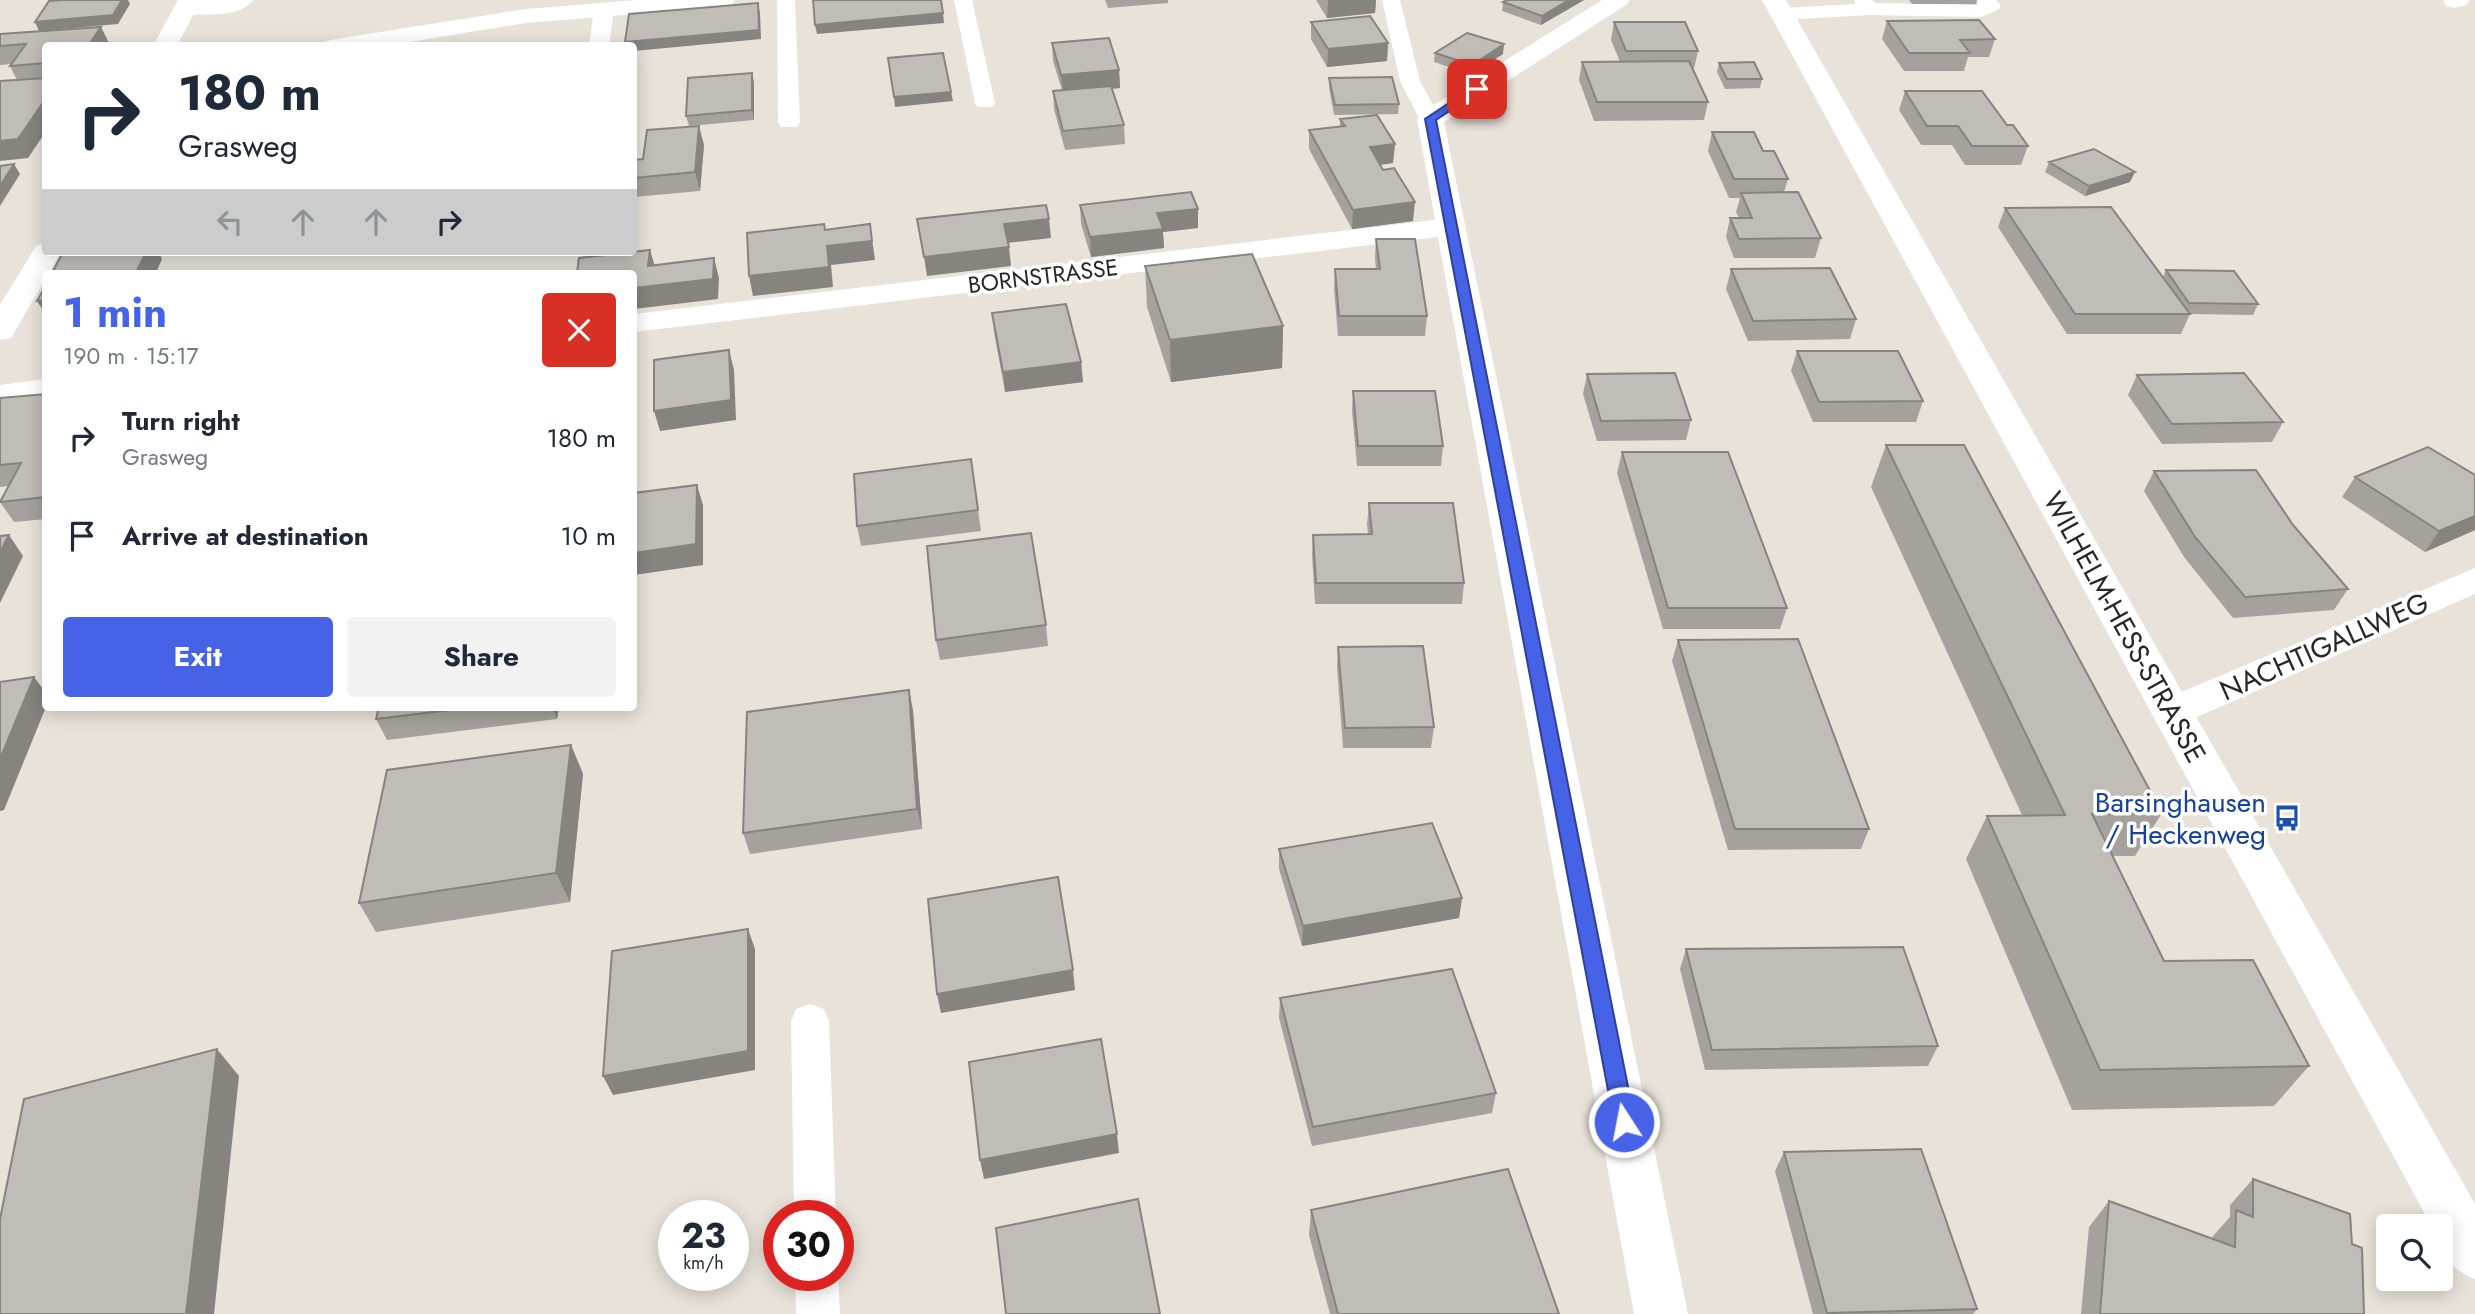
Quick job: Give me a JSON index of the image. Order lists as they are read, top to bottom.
{
  "streets": {
    "street": ["BORNSTRASSE", "WILHELM-HESS-STRASSE", "NACHTIGALLWEG"]
  },
  "crossings": [
    ["WILHELM-HESS-STRASSE", "NACHTIGALLWEG"]
  ],
  "places": {
    "bus stop": ["Barsinghausen / Heckenweg"]
  },
  "page": {
    "turn": ["180 m", "Grasweg"],
    "heading": ["1 min", "190 m · 15:17"],
    "list": [
      {
        "name": "Turn right",
        "note": "Grasweg",
        "value": "180 m"
      },
      {
        "name": "Arrive at destination",
        "value": "10 m"
      }
    ],
    "buttons": ["Exit", "Share"],
    "speed": "23 km/h",
    "limit": "30"
  }
}
